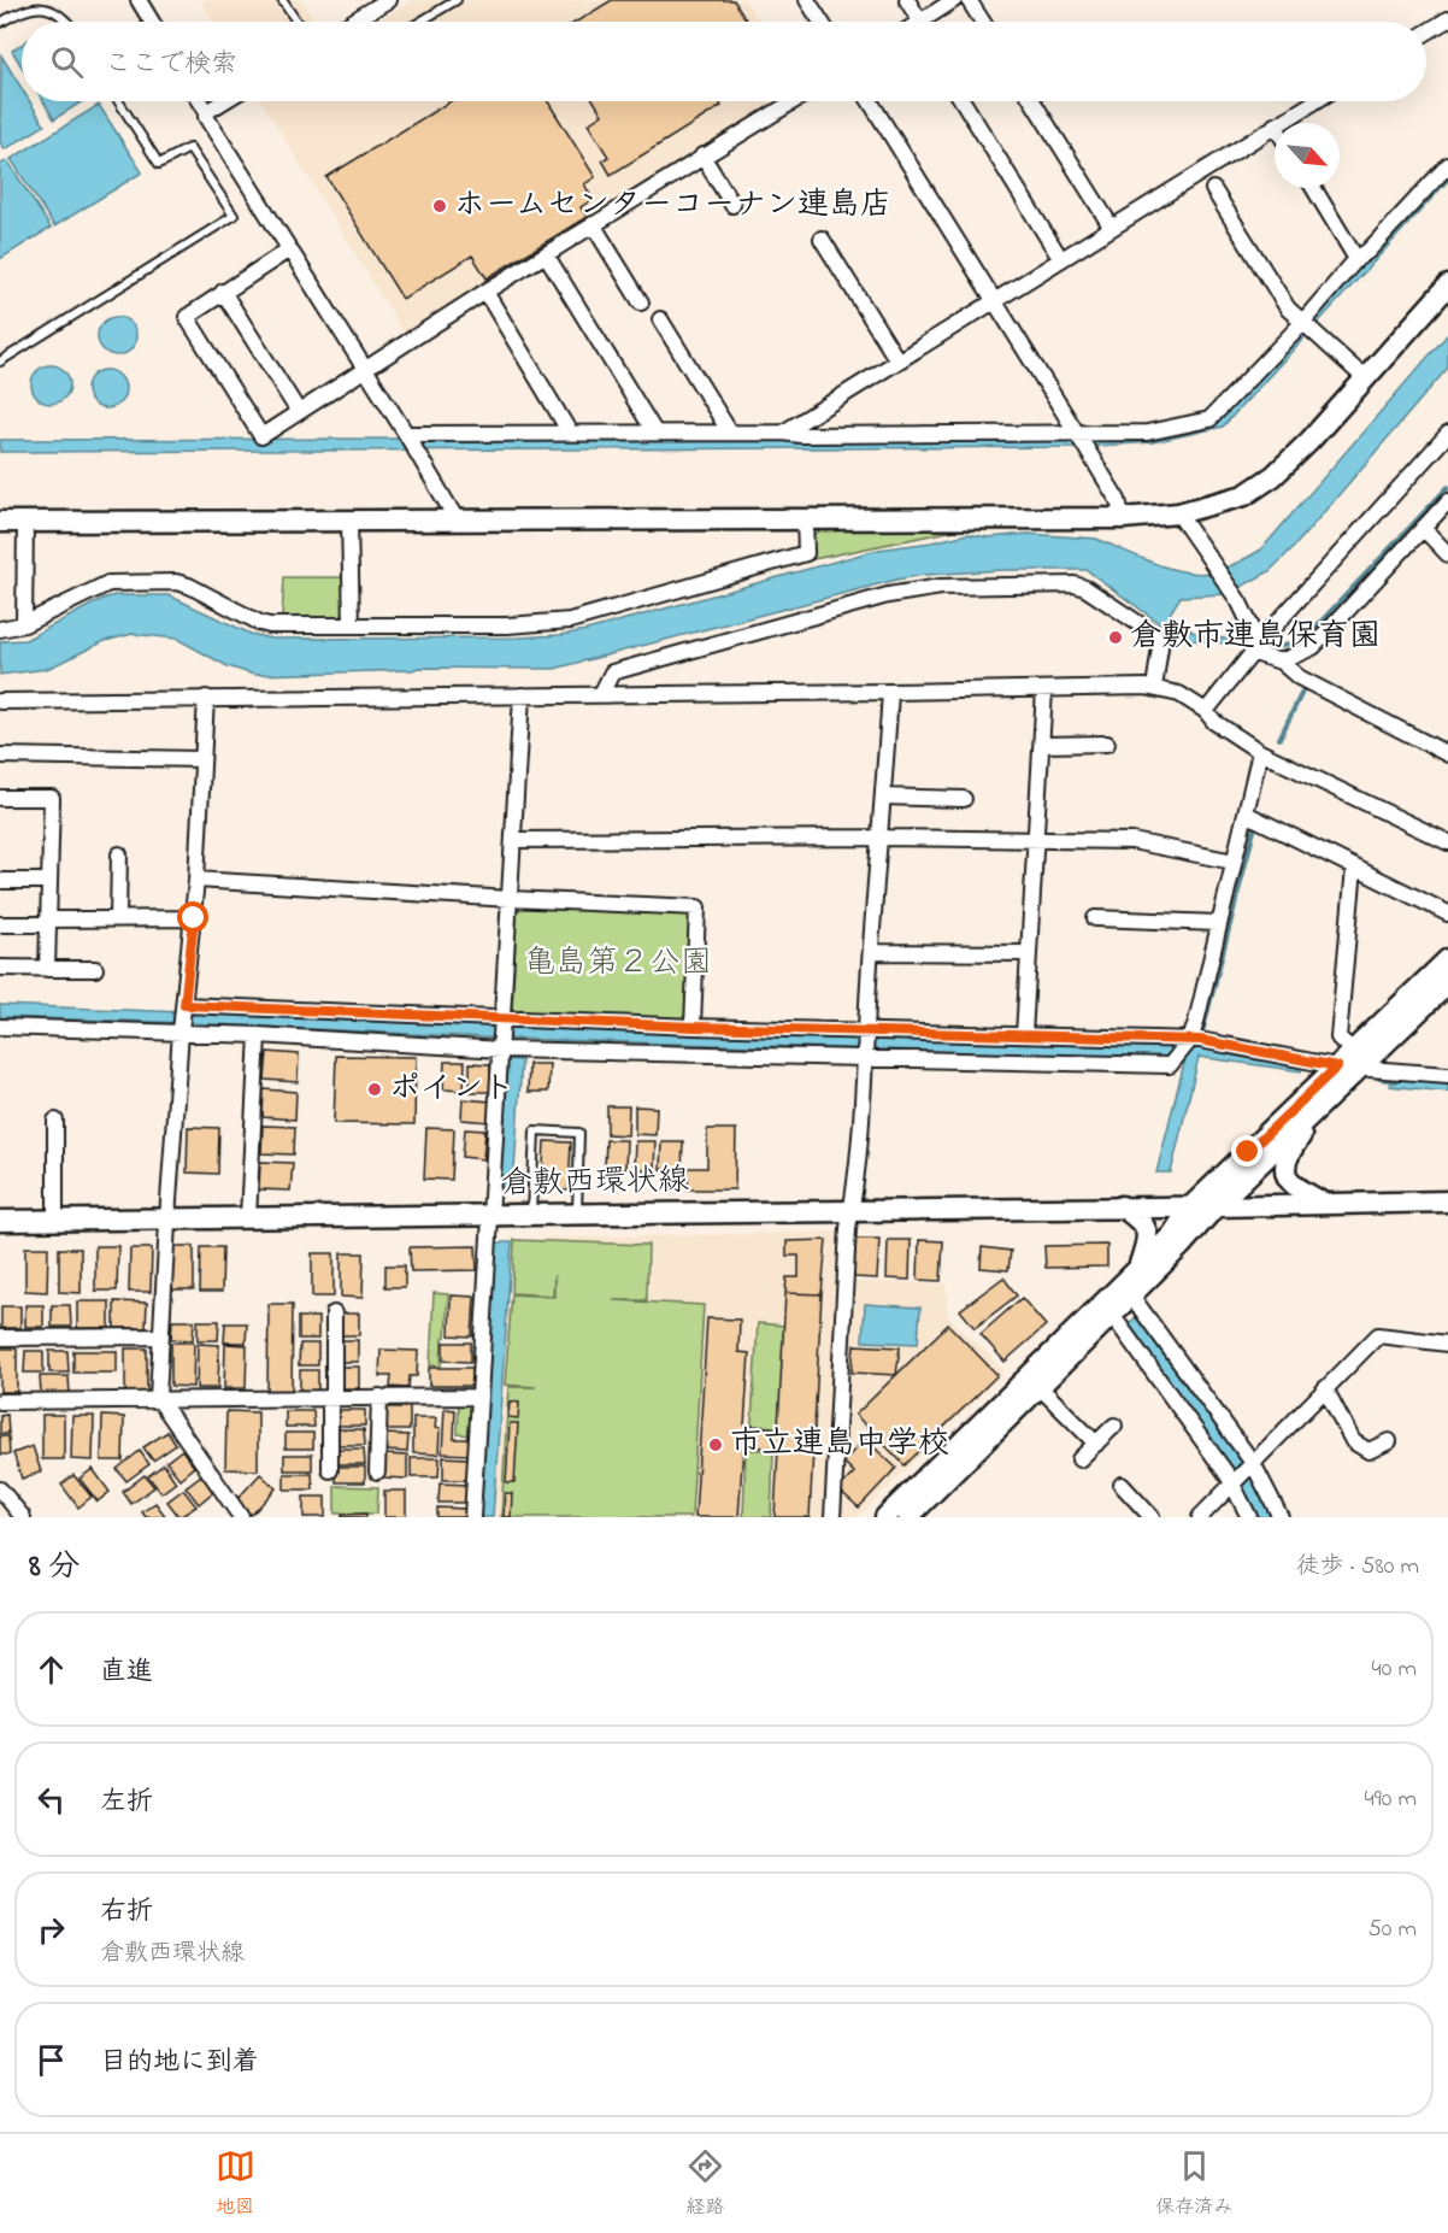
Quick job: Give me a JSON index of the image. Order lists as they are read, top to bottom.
{
  "streets": {
    "street": ["倉敷西環状線"]
  },
  "parks": ["亀島第２公園"],
  "places": [
    "ホームセンターコーナン連島店",
    "倉敷市連島保育園",
    "ポイント",
    "市立連島中学校"
  ],
  "north": "bottom right",
  "page": {
    "search": "ここで検索",
    "heading": ["8 分", "徒歩 · 580 m"],
    "list": [
      ["直進", "40 m"],
      ["左折", "490 m"],
      ["右折", "倉敷西環状線", "50 m"],
      "目的地に到着"
    ],
    "nav": ["地図", "経路", "保存済み"]
  }
}
